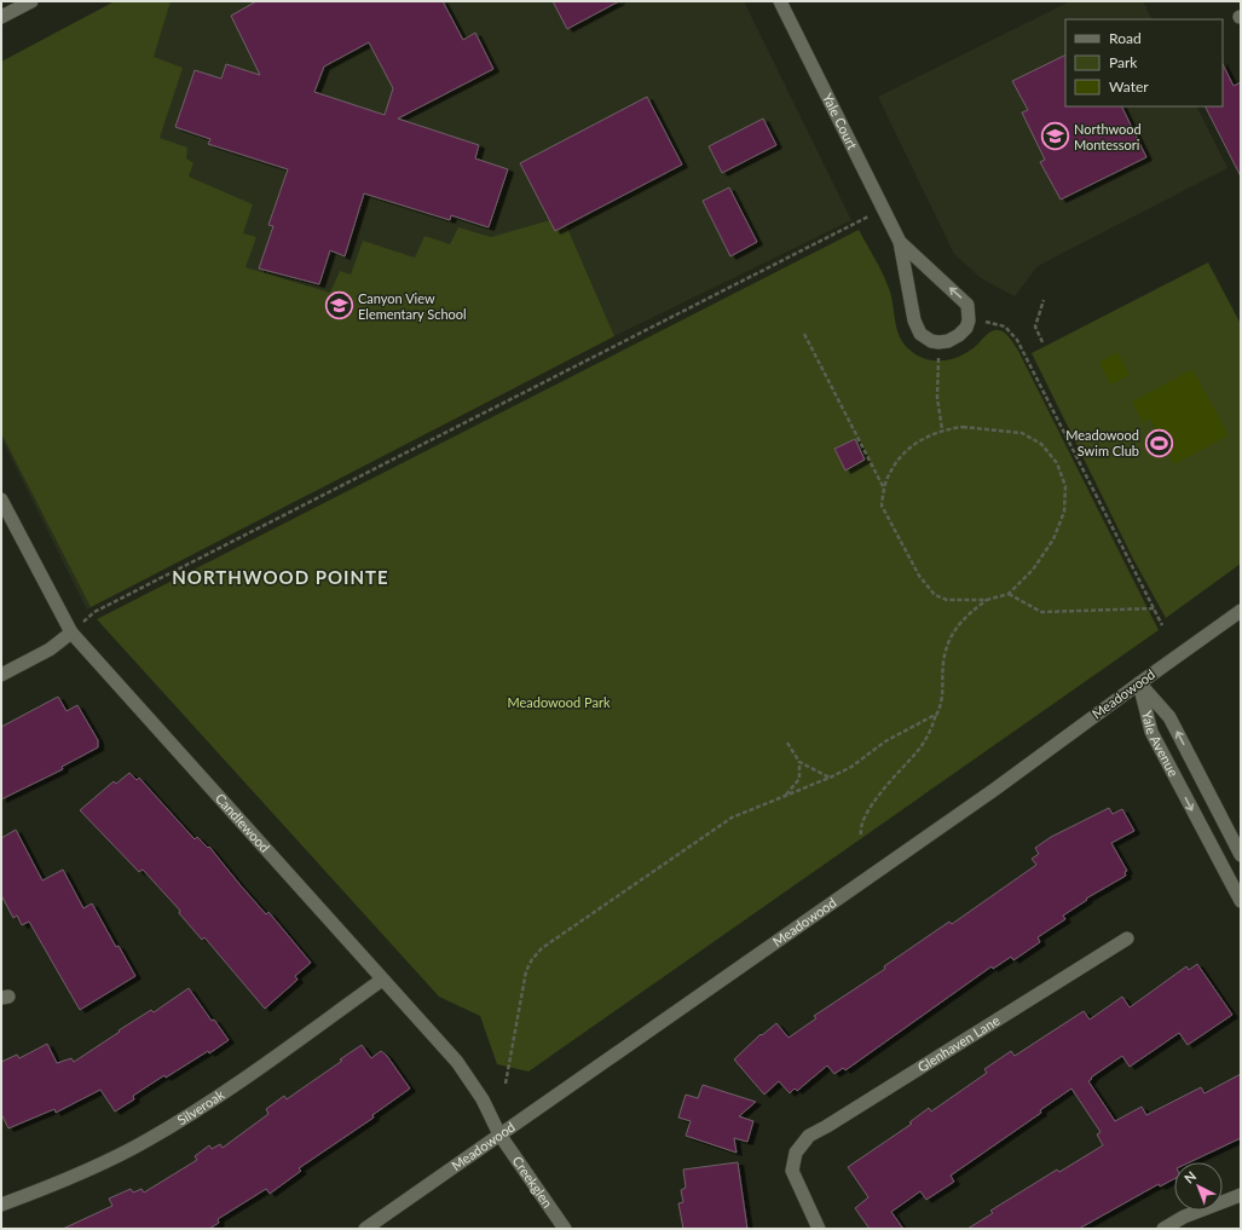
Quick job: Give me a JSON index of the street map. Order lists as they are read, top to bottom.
{
  "streets": {
    "street": [
      "Yale Court",
      "Meadowood",
      "Yale Avenue",
      "Candlewood",
      "Glenhaven Lane",
      "Silveroak",
      "Creekglen"
    ]
  },
  "crossings": [
    ["Meadowood", "Yale Avenue"],
    ["Meadowood", "Candlewood"],
    ["Meadowood", "Creekglen"],
    ["Candlewood", "Silveroak"],
    ["Candlewood", "Creekglen"]
  ],
  "districts": ["NORTHWOOD POINTE"],
  "parks": ["Meadowood Park"],
  "places": {
    "school or university": ["Northwood Montessori", "Canyon View Elementary School"],
    "sports": ["Meadowood Swim Club"]
  },
  "legend": ["Road", "Park", "Water"],
  "north": "top left"
}
